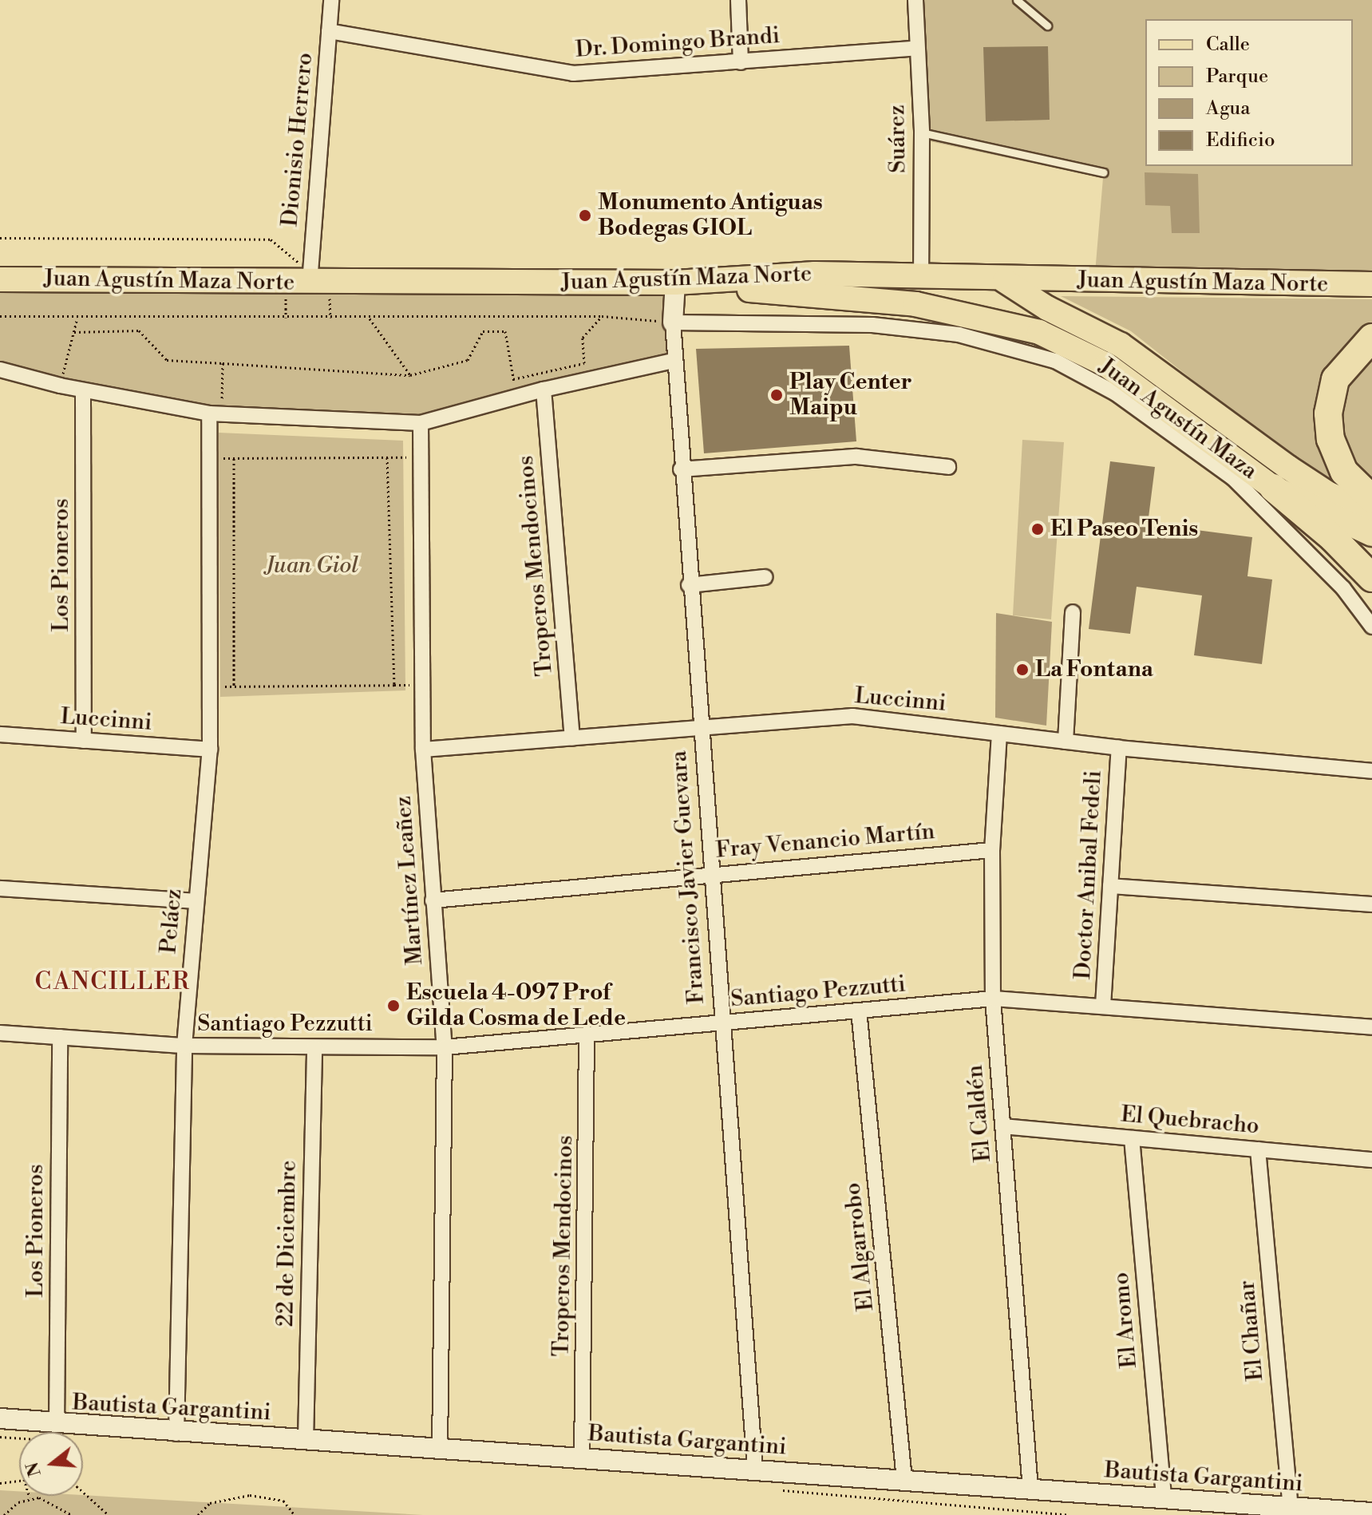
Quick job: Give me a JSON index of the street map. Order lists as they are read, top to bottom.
{
  "streets": {
    "main road": ["Juan Agustín Maza Norte", "Juan Agustín Maza"],
    "street": [
      "Dr. Domingo Brandi",
      "Suárez",
      "Dionisio Herrero",
      "Los Pioneros",
      "Troperos Mendocinos",
      "Luccinni",
      "Fray Venancio Martín",
      "Doctor Anibal Fedeli",
      "Francisco Javier Guevara",
      "Martínez Leañez",
      "Peláez",
      "Santiago Pezzutti",
      "El Caldén",
      "El Quebracho",
      "22 de Diciembre",
      "El Algarrobo",
      "El Aromo",
      "El Chañar",
      "Bautista Gargantini"
    ]
  },
  "crossings": [
    ["Dr. Domingo Brandi", "Suárez"],
    ["Dr. Domingo Brandi", "Dionisio Herrero"],
    ["Suárez", "Juan Agustín Maza Norte"],
    ["Dionisio Herrero", "Juan Agustín Maza Norte"],
    ["Juan Agustín Maza Norte", "Juan Agustín Maza"],
    ["Juan Agustín Maza Norte", "Francisco Javier Guevara"],
    ["Juan Agustín Maza", "Francisco Javier Guevara"],
    ["Los Pioneros", "Luccinni"],
    ["Los Pioneros", "Santiago Pezzutti"],
    ["Los Pioneros", "Bautista Gargantini"],
    ["Troperos Mendocinos", "Luccinni"],
    ["Troperos Mendocinos", "Santiago Pezzutti"],
    ["Troperos Mendocinos", "Bautista Gargantini"],
    ["Luccinni", "Doctor Anibal Fedeli"],
    ["Luccinni", "Francisco Javier Guevara"],
    ["Luccinni", "Martínez Leañez"],
    ["Luccinni", "Peláez"],
    ["Luccinni", "El Caldén"],
    ["Fray Venancio Martín", "Francisco Javier Guevara"],
    ["Fray Venancio Martín", "Martínez Leañez"],
    ["Fray Venancio Martín", "El Caldén"],
    ["Doctor Anibal Fedeli", "Santiago Pezzutti"],
    ["Francisco Javier Guevara", "Santiago Pezzutti"],
    ["Francisco Javier Guevara", "Bautista Gargantini"],
    ["Martínez Leañez", "Santiago Pezzutti"],
    ["Martínez Leañez", "Bautista Gargantini"],
    ["Peláez", "Santiago Pezzutti"],
    ["Peláez", "Bautista Gargantini"],
    ["Santiago Pezzutti", "El Caldén"],
    ["Santiago Pezzutti", "22 de Diciembre"],
    ["Santiago Pezzutti", "El Algarrobo"],
    ["El Caldén", "El Quebracho"],
    ["El Caldén", "Bautista Gargantini"],
    ["El Quebracho", "El Aromo"],
    ["El Quebracho", "El Chañar"],
    ["22 de Diciembre", "Bautista Gargantini"],
    ["El Algarrobo", "Bautista Gargantini"],
    ["El Aromo", "Bautista Gargantini"],
    ["El Chañar", "Bautista Gargantini"]
  ],
  "districts": ["CANCILLER"],
  "parks": ["Juan Giol"],
  "places": [
    "Monumento Antiguas Bodegas GIOL",
    "Play Center Maipu",
    "El Paseo Tenis",
    "La Fontana",
    "Escuela 4-097 Prof Gilda Cosma de Lede"
  ],
  "legend": [
    "Calle",
    "Parque",
    "Agua",
    "Edificio"
  ],
  "north": "left"
}
